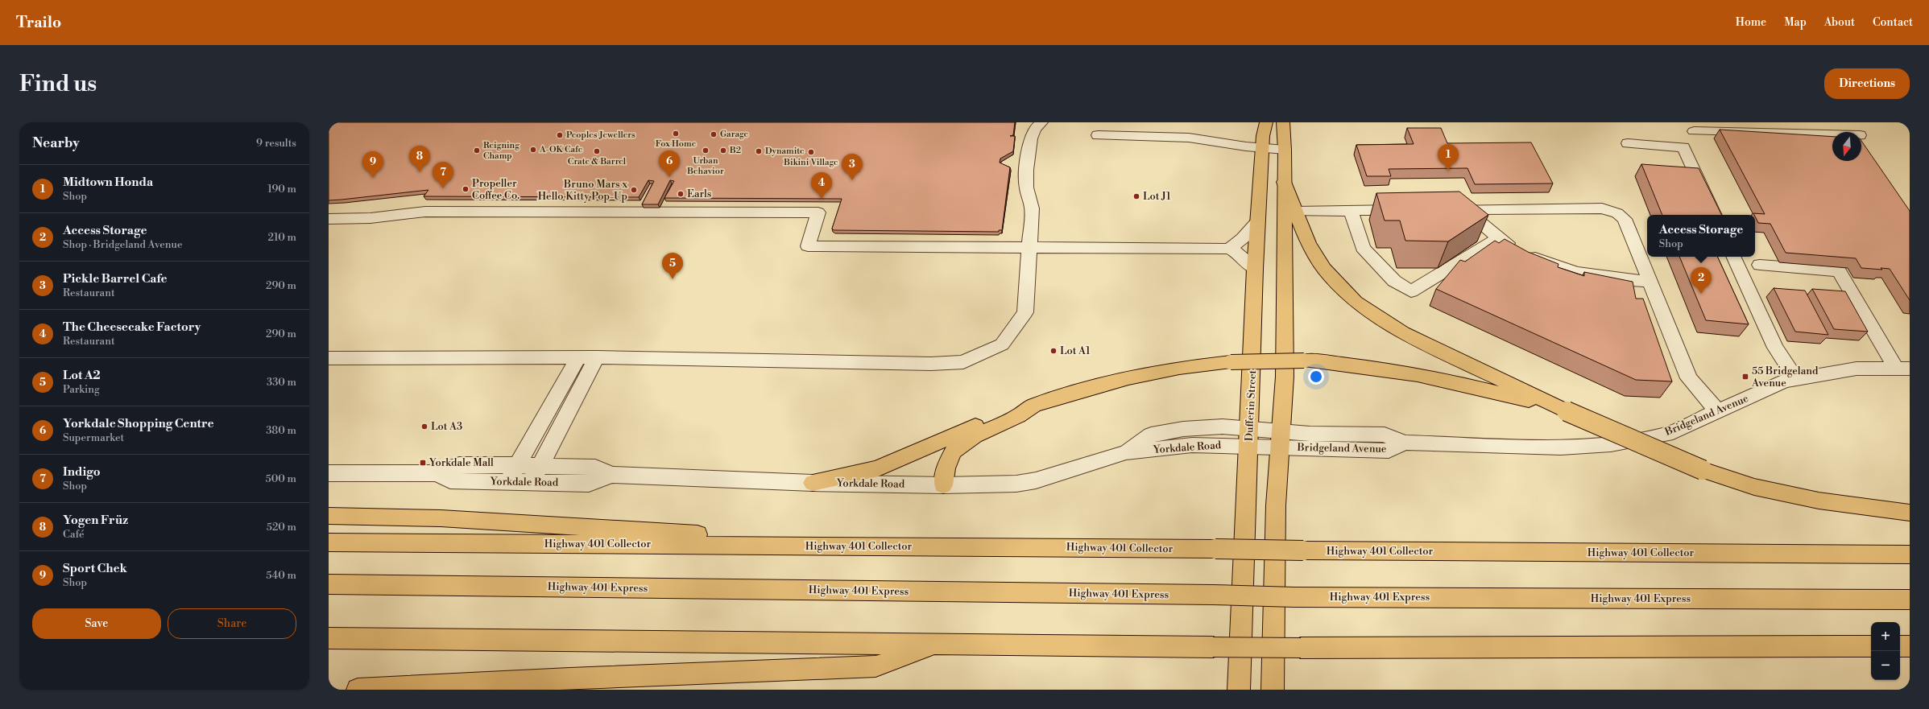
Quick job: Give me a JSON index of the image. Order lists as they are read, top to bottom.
{
  "streets": {
    "main road": ["Dufferin Street", "Highway 401 Collector", "Highway 401 Express"],
    "street": ["Bridgeland Avenue", "Yorkdale Road"]
  },
  "crossings": [
    ["Dufferin Street", "Yorkdale Road"],
    ["Bridgeland Avenue", "Yorkdale Road"]
  ],
  "places": {
    "other": [
      "Fox Home",
      "Garage",
      "Peoples Jewellers",
      "A-OK Cafe",
      "Reigning Champ",
      "Urban Behavior",
      "B2",
      "Crate & Barrel",
      "Dynamite",
      "Bikini Village",
      "Propeller Coffee Co.",
      "Bruno Mars x Hello Kitty Pop-Up",
      "Earls",
      "Lot J1",
      "Lot A1",
      "Lot A3"
    ],
    "transit": ["55 Bridgeland Avenue", "Yorkdale Mall"]
  },
  "north": "bottom",
  "page": {
    "header": "Trailo",
    "nav": [
      "Home",
      "Map",
      "About",
      "Contact"
    ],
    "buttons": [
      "Directions",
      ["Save", "Share"]
    ],
    "title": "Find us",
    "heading": ["Nearby", "9 results"],
    "pins": [
      "1",
      "8",
      "6",
      "9",
      "3",
      "7",
      "4",
      "5",
      "2"
    ],
    "list": [
      {
        "mark": "1",
        "name": "Midtown Honda",
        "note": "Shop",
        "value": "190 m"
      },
      {
        "mark": "2",
        "name": "Access Storage",
        "note": "Shop · Bridgeland Avenue",
        "value": "210 m"
      },
      {
        "mark": "3",
        "name": "Pickle Barrel Cafe",
        "note": "Restaurant",
        "value": "290 m"
      },
      {
        "mark": "4",
        "name": "The Cheesecake Factory",
        "note": "Restaurant",
        "value": "290 m"
      },
      {
        "mark": "5",
        "name": "Lot A2",
        "note": "Parking",
        "value": "330 m"
      },
      {
        "mark": "6",
        "name": "Yorkdale Shopping Centre",
        "note": "Supermarket",
        "value": "380 m"
      },
      {
        "mark": "7",
        "name": "Indigo",
        "note": "Shop",
        "value": "500 m"
      },
      {
        "mark": "8",
        "name": "Yogen Früz",
        "note": "Café",
        "value": "520 m"
      },
      {
        "mark": "9",
        "name": "Sport Chek",
        "note": "Shop",
        "value": "540 m"
      }
    ],
    "popup": ["Access Storage", "Shop"],
    "map_buttons": ["+", "−"]
  }
}
